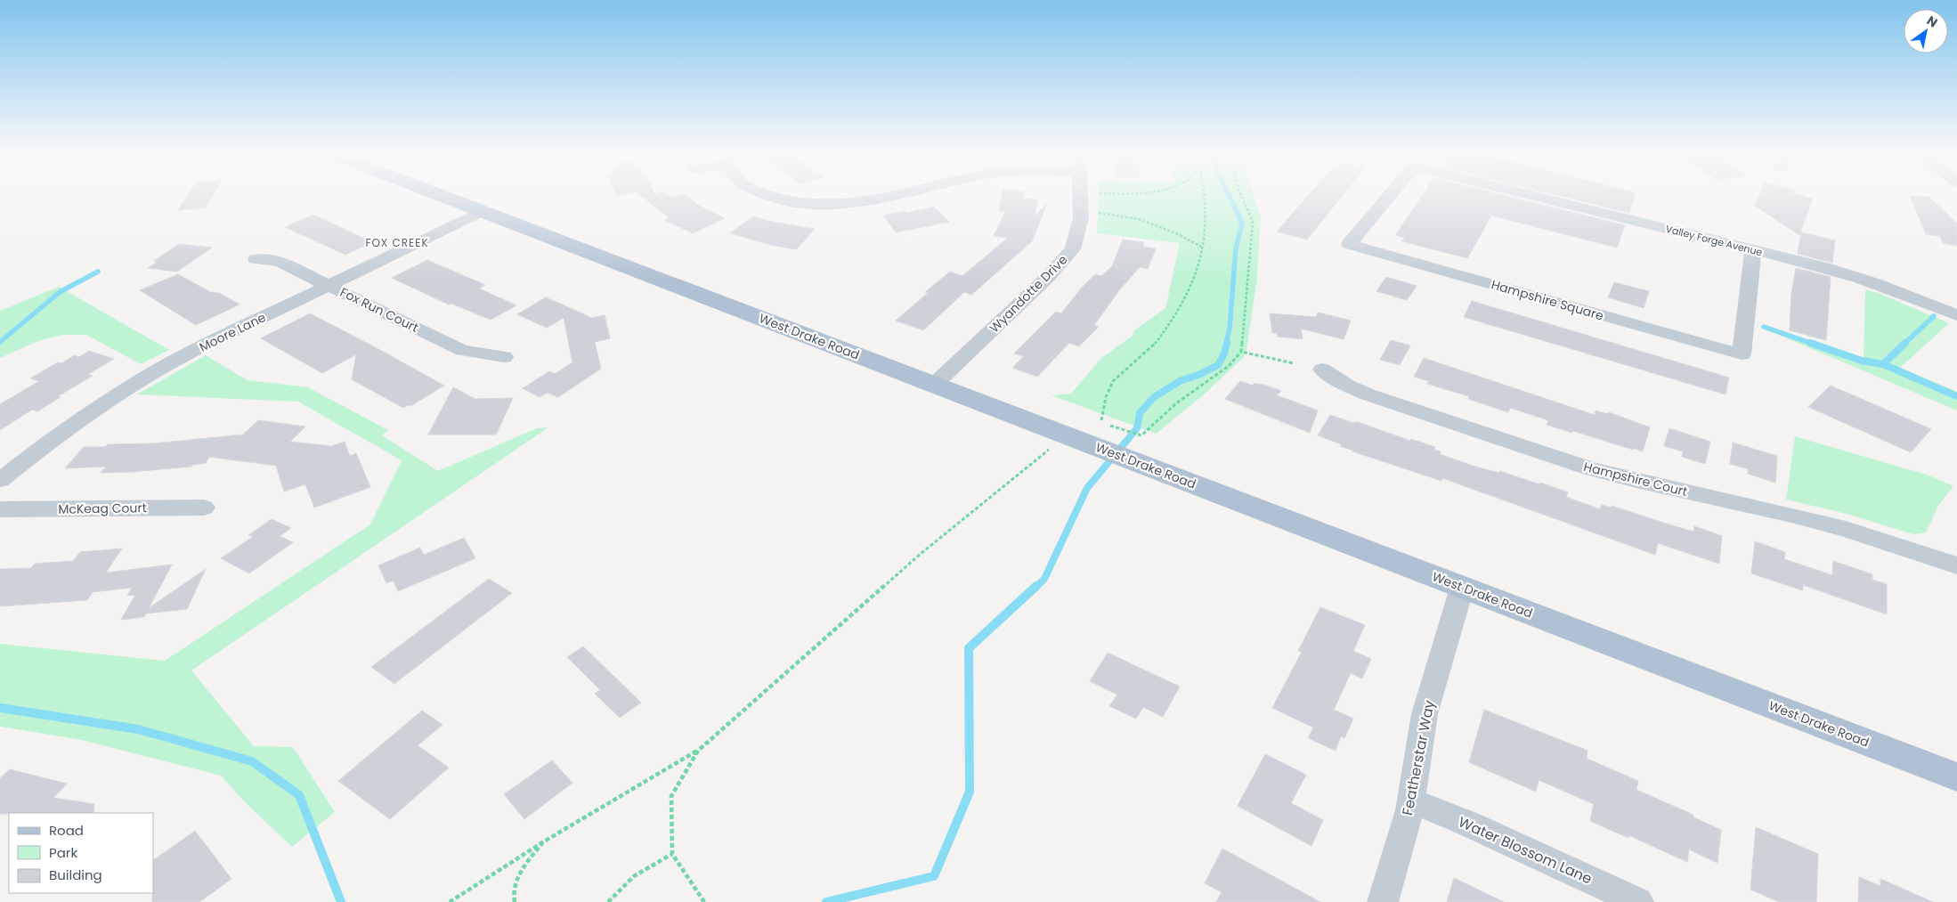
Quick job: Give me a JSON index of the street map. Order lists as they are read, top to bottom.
{
  "streets": {
    "main road": ["West Drake Road"],
    "street": [
      "Valley Forge Avenue",
      "Wyandotte Drive",
      "Hampshire Square",
      "Fox Run Court",
      "Moore Lane",
      "Hampshire Court",
      "McKeag Court",
      "Featherstar Way",
      "Water Blossom Lane"
    ]
  },
  "crossings": [
    ["Valley Forge Avenue", "Hampshire Square"],
    ["Wyandotte Drive", "West Drake Road"],
    ["Fox Run Court", "Moore Lane"],
    ["Moore Lane", "West Drake Road"],
    ["West Drake Road", "Featherstar Way"],
    ["Featherstar Way", "Water Blossom Lane"]
  ],
  "districts": ["FOX CREEK"],
  "legend": ["Road", "Park", "Building"],
  "north": "top right"
}
